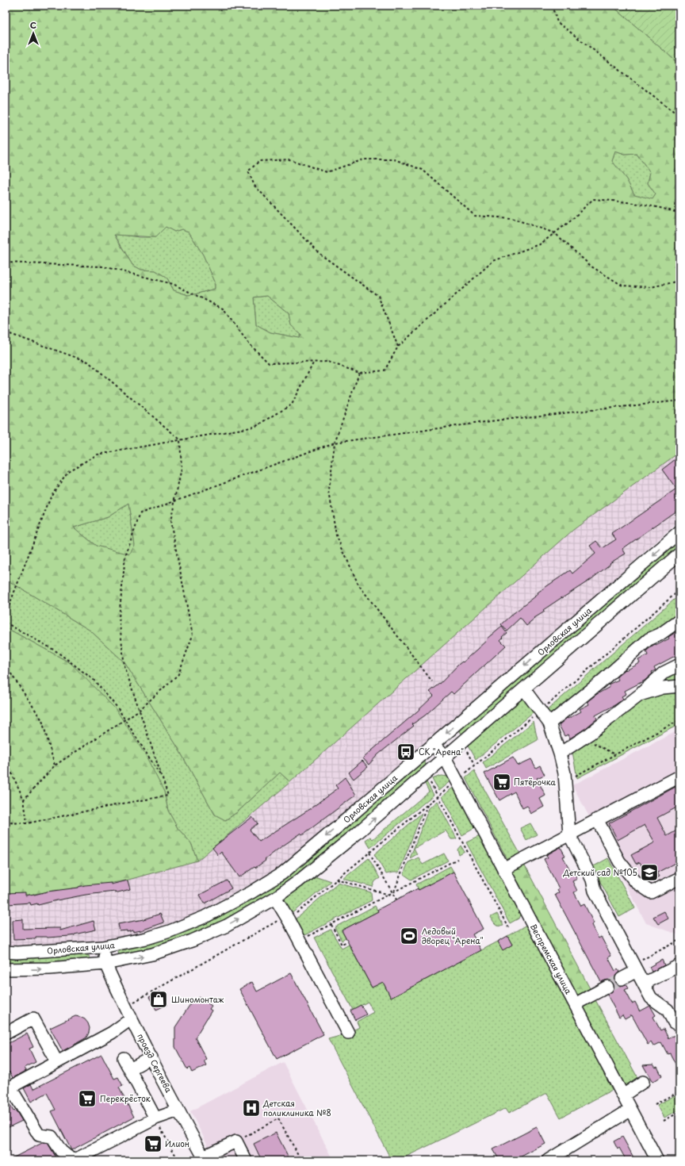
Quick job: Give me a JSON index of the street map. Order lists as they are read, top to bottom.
{
  "streets": {
    "street": ["Орловская улица", "Веспремская улица", "проезд Сергеева"]
  },
  "crossings": [
    ["Орловская улица", "Веспремская улица"],
    ["Орловская улица", "проезд Сергеева"]
  ],
  "places": {
    "bus stop": ["СК \"Арена\""],
    "supermarket": ["Пятёрочка", "Перекрёсток", "Илион"],
    "school or university": ["Детский сад №105"],
    "sports": ["Ледовый дворец \"Арена\""],
    "shop": ["Шиномонтаж"],
    "hospital": ["Детская поликлиника №8"]
  },
  "north": "top"
}
